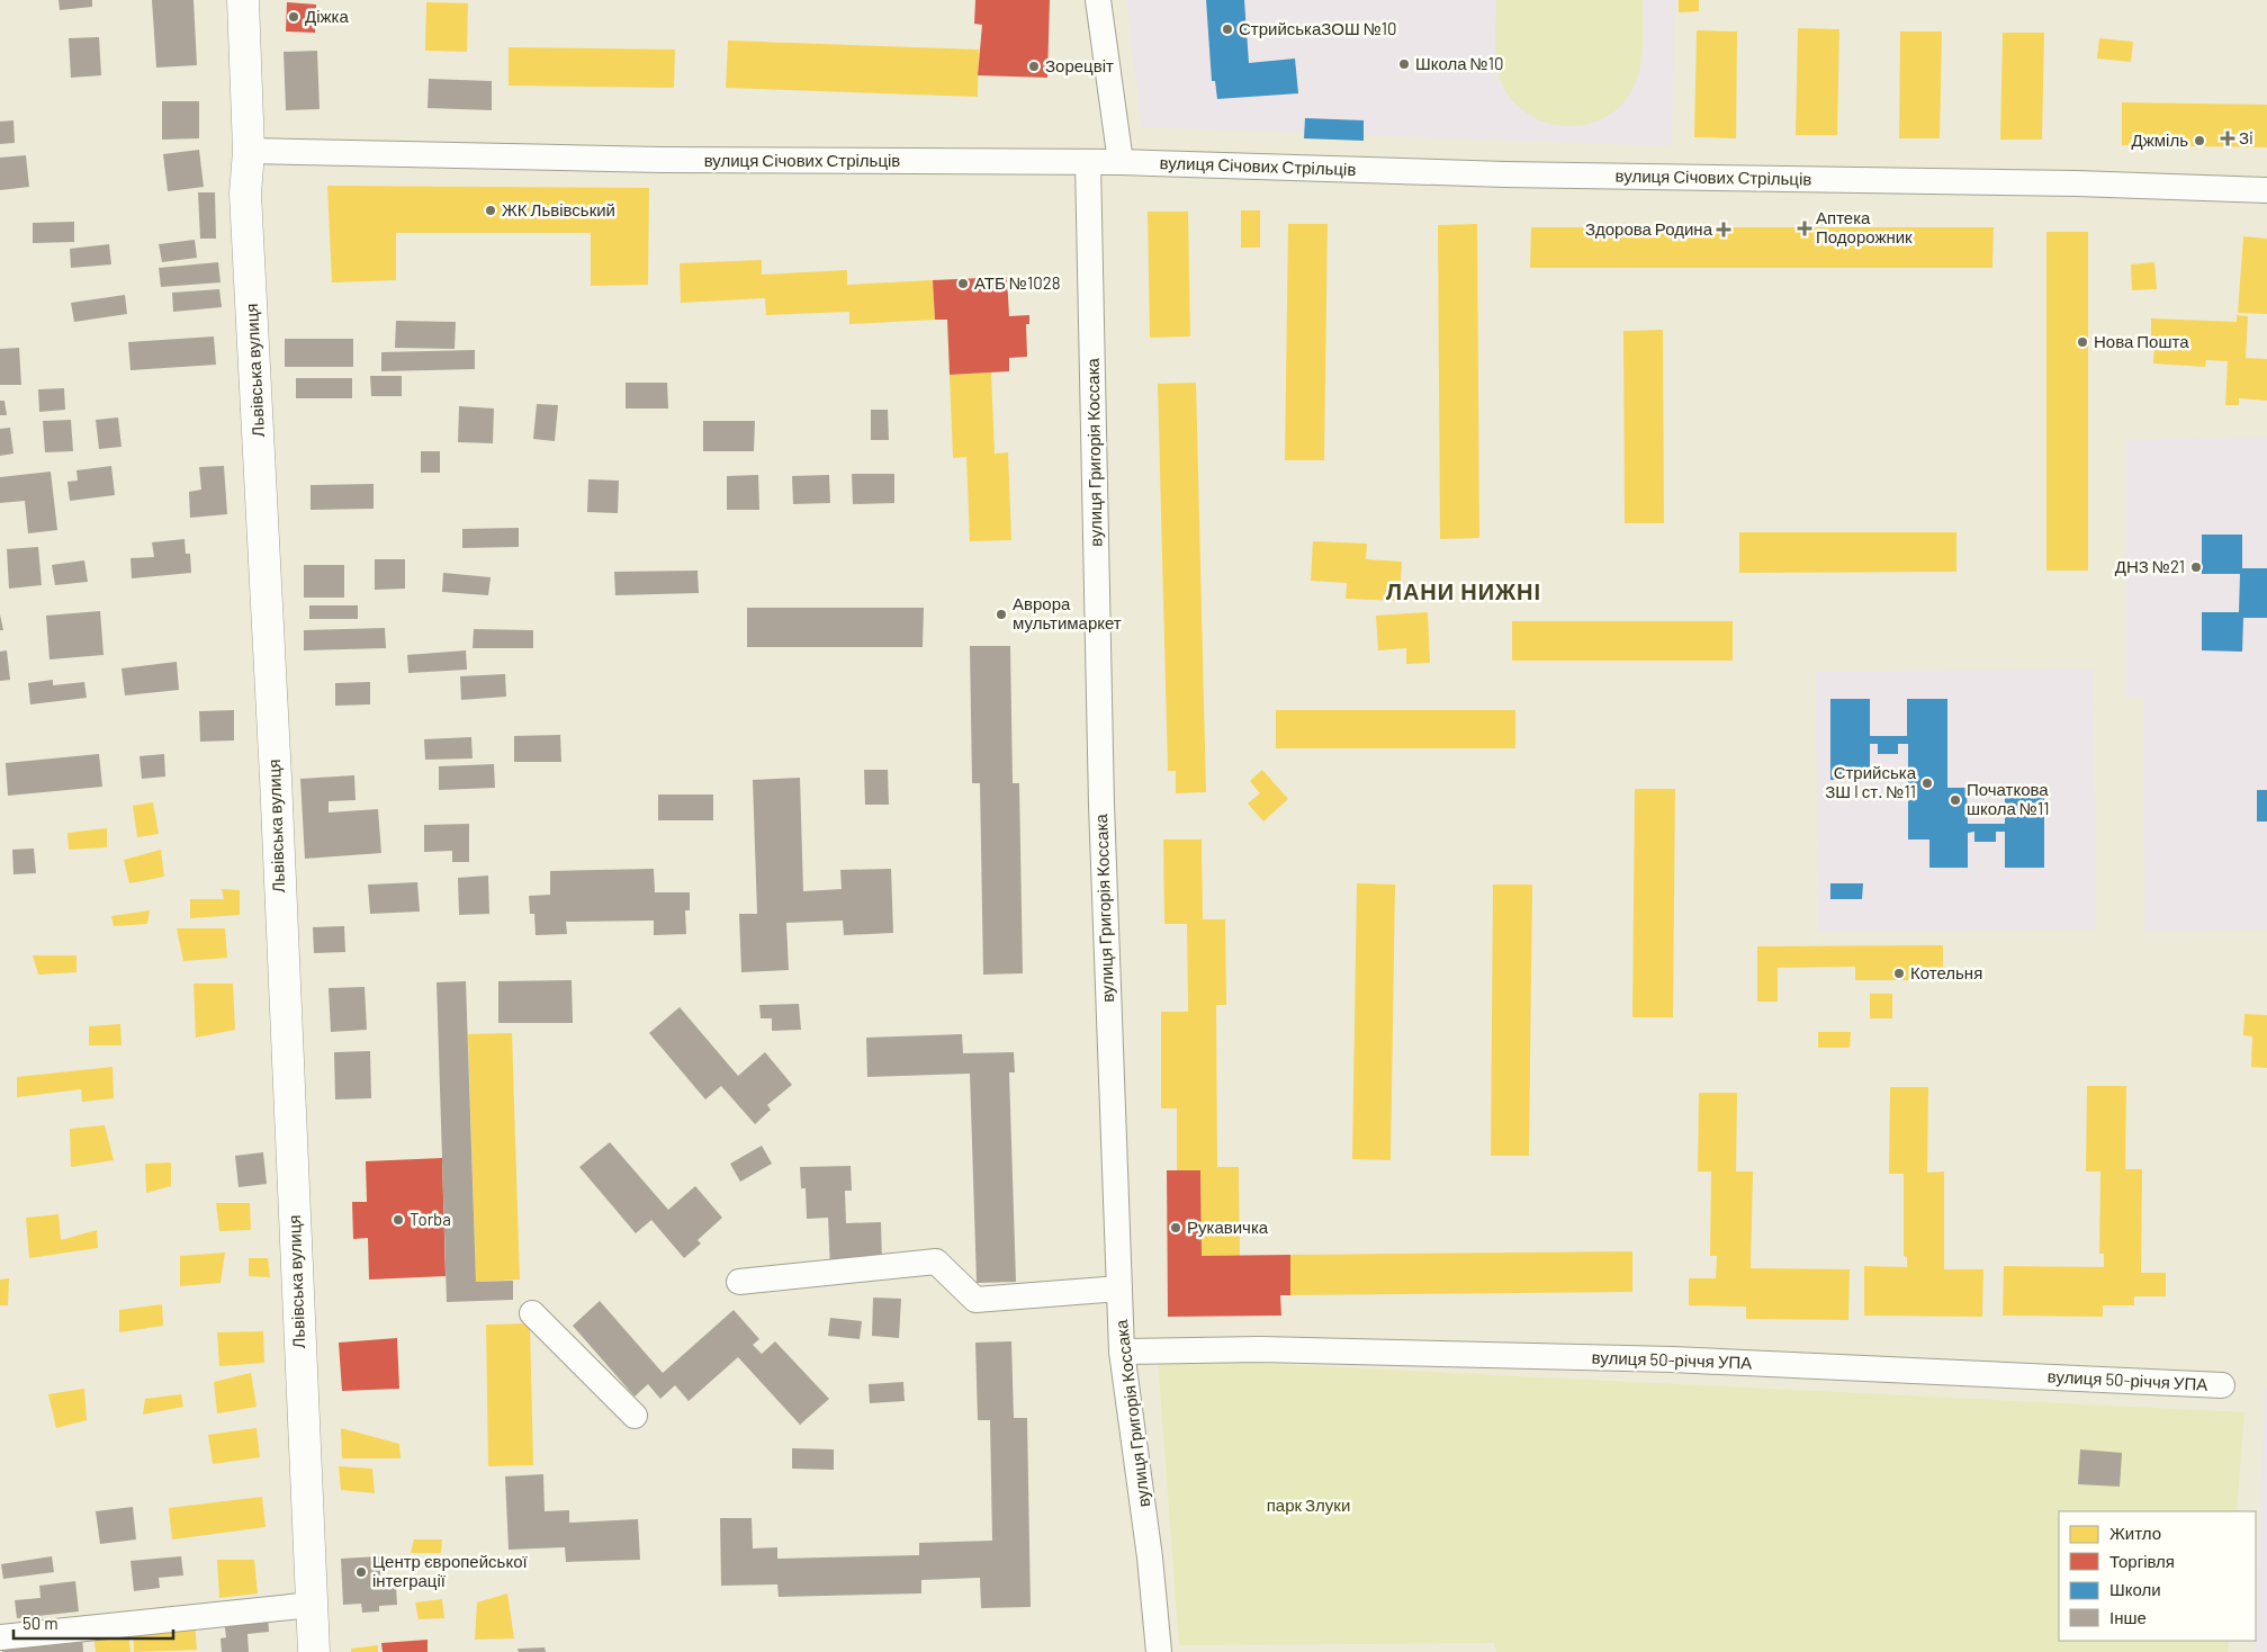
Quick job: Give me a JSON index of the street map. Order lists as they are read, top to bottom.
{
  "streets": {
    "main road": ["Львівська вулиця"],
    "street": ["вулиця Січових Стрільців", "вулиця Григорія Коссака", "вулиця 50-річчя УПА"]
  },
  "crossings": [
    ["вулиця Січових Стрільців", "Львівська вулиця"],
    ["вулиця Січових Стрільців", "вулиця Григорія Коссака"],
    ["вулиця Григорія Коссака", "вулиця 50-річчя УПА"]
  ],
  "districts": ["ЛАНИ НИЖНІ"],
  "parks": ["парк Злуки"],
  "places": {
    "other": [
      "Діжка",
      "СтрийськаЗОШ №10",
      "Школа №10",
      "Зорецвіт",
      "Джміль",
      "ЖК Львівський",
      "АТБ №1028",
      "Нова Пошта",
      "ДНЗ №21",
      "Аврора мультимаркет",
      "Стрийська ЗШ I ст. №11",
      "Початкова школа №11",
      "Котельня",
      "Torba",
      "Рукавичка",
      "Центр європейської інтеграції"
    ],
    "health": ["Зi", "Аптека Подорожник", "Здорова Родина"]
  },
  "legend": [
    "Житло",
    "Торгівля",
    "Школи",
    "Інше"
  ],
  "scale_bar": "50 m"
}
